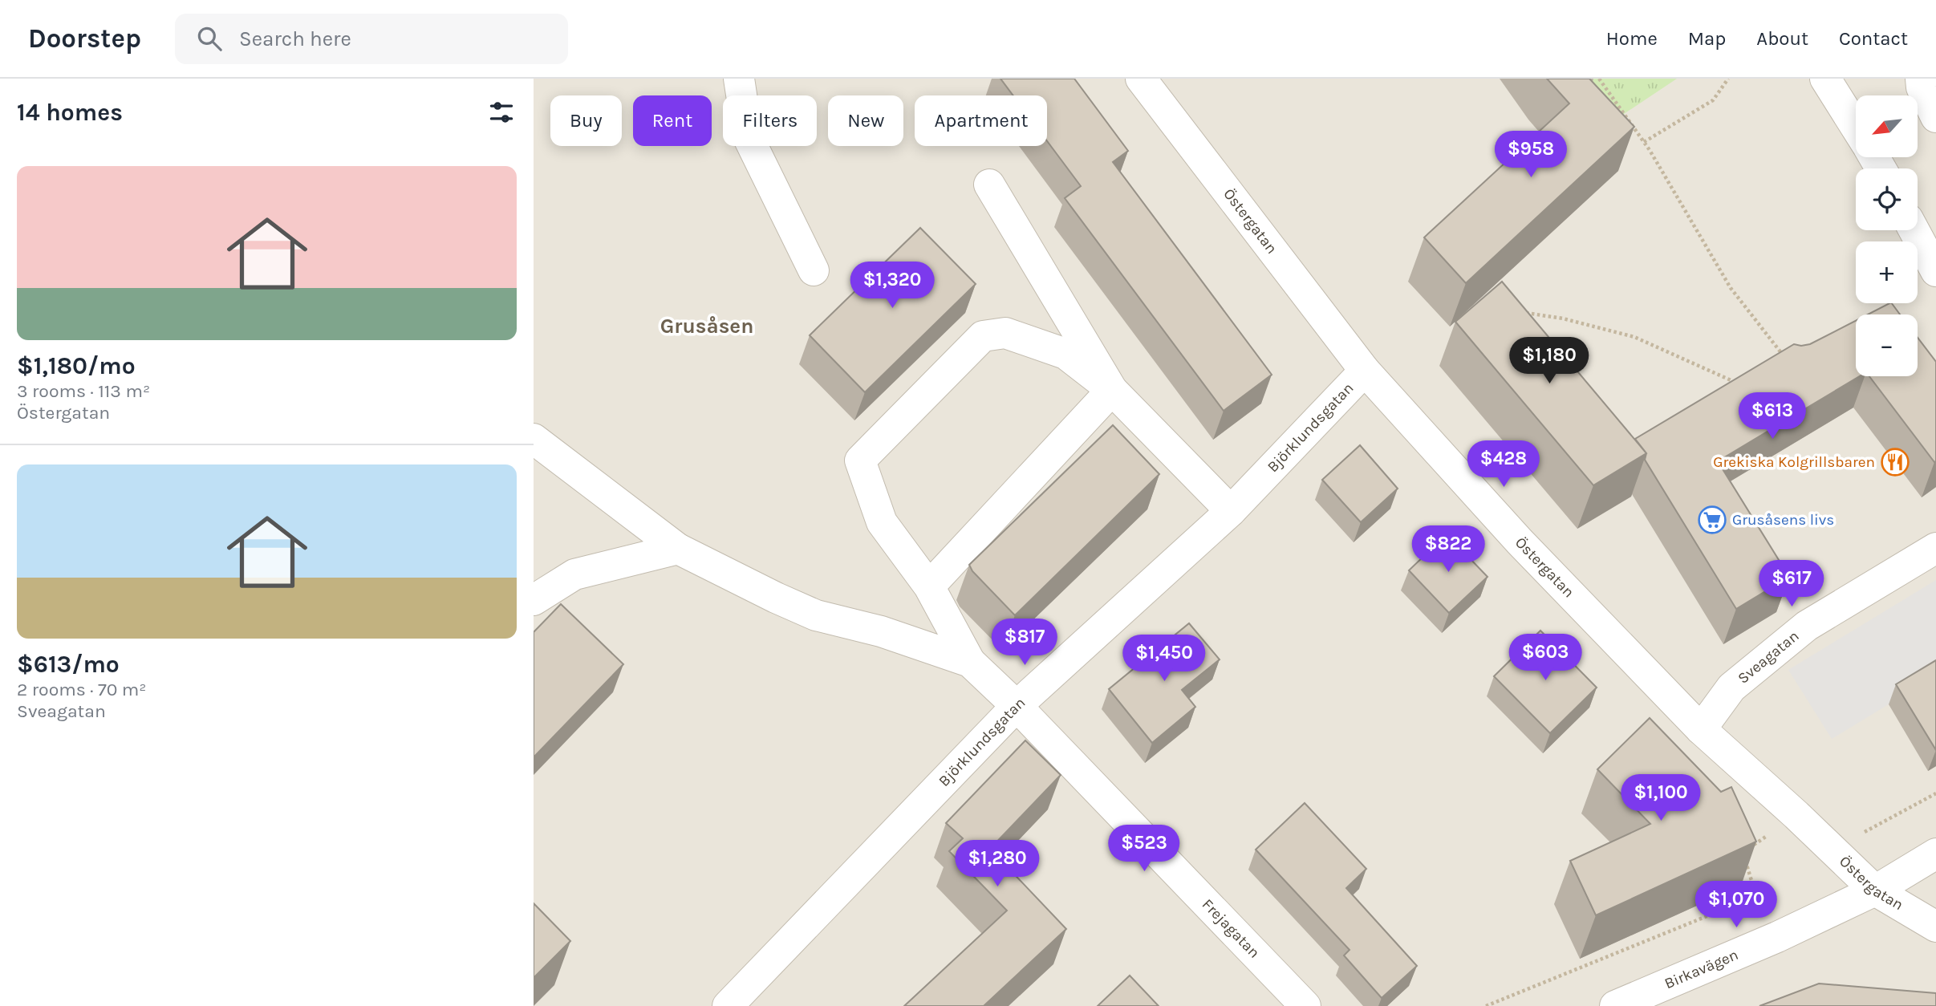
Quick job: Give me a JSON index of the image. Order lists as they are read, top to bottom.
{
  "streets": {
    "street": [
      "Östergatan",
      "Björklundsgatan",
      "Sveagatan",
      "Frejagatan",
      "Birkavägen"
    ]
  },
  "crossings": [
    ["Östergatan", "Björklundsgatan"],
    ["Östergatan", "Sveagatan"],
    ["Östergatan", "Birkavägen"],
    ["Björklundsgatan", "Frejagatan"]
  ],
  "districts": ["Grusåsen"],
  "places": {
    "restaurant": ["Grekiska Kolgrillsbaren"],
    "supermarket": ["Grusåsens livs"]
  },
  "north": "bottom left",
  "page": {
    "header": "Doorstep",
    "search": "Search here",
    "nav": [
      "Home",
      "Map",
      "About",
      "Contact"
    ],
    "heading": "14 homes",
    "map_buttons": ["+", "−"],
    "chip": [
      "Buy",
      "Rent",
      "Filters",
      "New",
      "Apartment"
    ],
    "price": [
      "$958",
      "$1,320",
      "$1,180",
      "$613",
      "$428",
      "$822",
      "$617",
      "$817",
      "$603",
      "$1,450",
      "$1,100",
      "$523",
      "$1,280",
      "$1,070"
    ],
    "list": [
      {
        "name": "$1,180/mo",
        "note": "3 rooms · 113 m² · Östergatan"
      },
      {
        "name": "$613/mo",
        "note": "2 rooms · 70 m² · Sveagatan"
      }
    ]
  }
}
